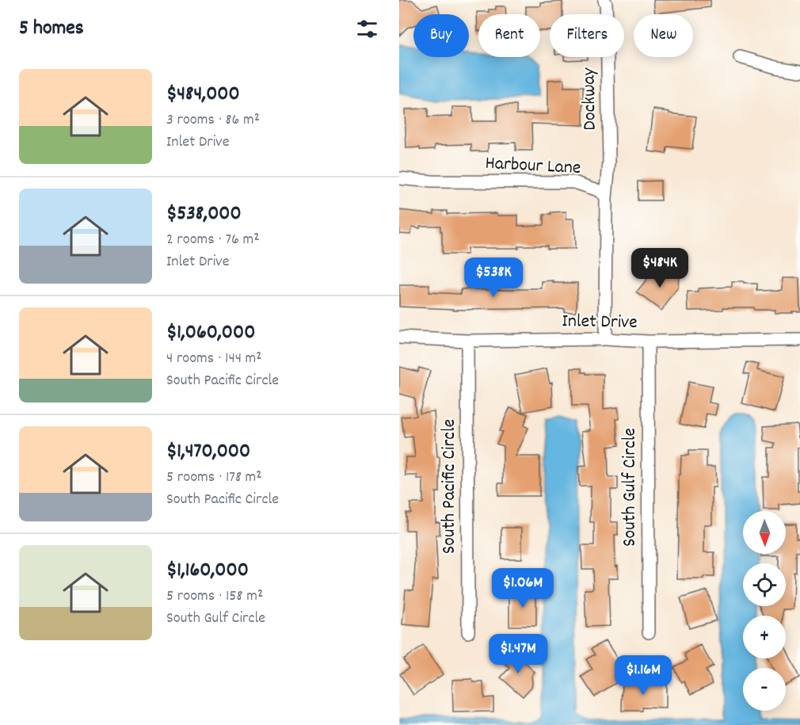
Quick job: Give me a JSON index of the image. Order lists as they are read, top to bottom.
{
  "streets": {
    "street": [
      "Dockway",
      "Harbour Lane",
      "Inlet Drive",
      "South Pacific Circle",
      "South Gulf Circle"
    ]
  },
  "crossings": [
    ["Dockway", "Harbour Lane"],
    ["Inlet Drive", "South Pacific Circle"],
    ["Inlet Drive", "South Gulf Circle"]
  ],
  "north": "bottom",
  "page": {
    "heading": "5 homes",
    "chip": [
      "Buy",
      "Rent",
      "Filters",
      "New"
    ],
    "list": [
      {
        "name": "$484,000",
        "note": "3 rooms · 86 m² · Inlet Drive"
      },
      {
        "name": "$538,000",
        "note": "2 rooms · 76 m² · Inlet Drive"
      },
      {
        "name": "$1,060,000",
        "note": "4 rooms · 144 m² · South Pacific Circle"
      },
      {
        "name": "$1,470,000",
        "note": "5 rooms · 178 m² · South Pacific Circle"
      },
      {
        "name": "$1,160,000",
        "note": "5 rooms · 158 m² · South Gulf Circle"
      }
    ],
    "price": [
      "$484K",
      "$538K",
      "$1.06M",
      "$1.47M",
      "$1.16M"
    ],
    "map_buttons": ["+", "−"]
  }
}
